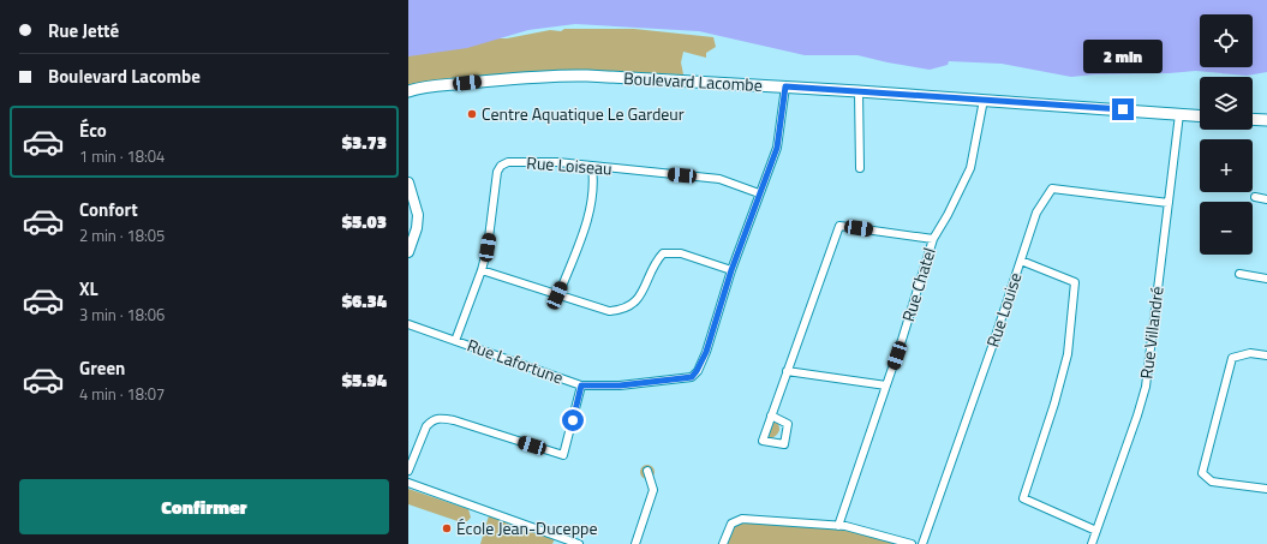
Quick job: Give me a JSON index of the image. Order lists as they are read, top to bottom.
{
  "streets": {
    "main road": ["Boulevard Lacombe"],
    "street": [
      "Rue Loiseau",
      "Rue Chatel",
      "Rue Louise",
      "Rue Villandré",
      "Rue Lafortune"
    ]
  },
  "crossings": [
    ["Boulevard Lacombe", "Rue Chatel"],
    ["Boulevard Lacombe", "Rue Villandré"],
    ["Boulevard Lacombe", "Rue Lafortune"],
    ["Rue Loiseau", "Rue Lafortune"],
    ["Rue Louise", "Rue Villandré"]
  ],
  "places": ["Centre Aquatique Le Gardeur", "École Jean-Duceppe"],
  "page": {
    "banner": ["Rue Jetté", "Boulevard Lacombe"],
    "map_buttons": ["+", "−"],
    "bubble": "2 min",
    "list": [
      {
        "name": "Éco",
        "note": "1 min · 18:04",
        "value": "$3.73"
      },
      {
        "name": "Confort",
        "note": "2 min · 18:05",
        "value": "$5.03"
      },
      {
        "name": "XL",
        "note": "3 min · 18:06",
        "value": "$6.34"
      },
      {
        "name": "Green",
        "note": "4 min · 18:07",
        "value": "$5.94"
      }
    ],
    "buttons": "Confirmer"
  }
}
